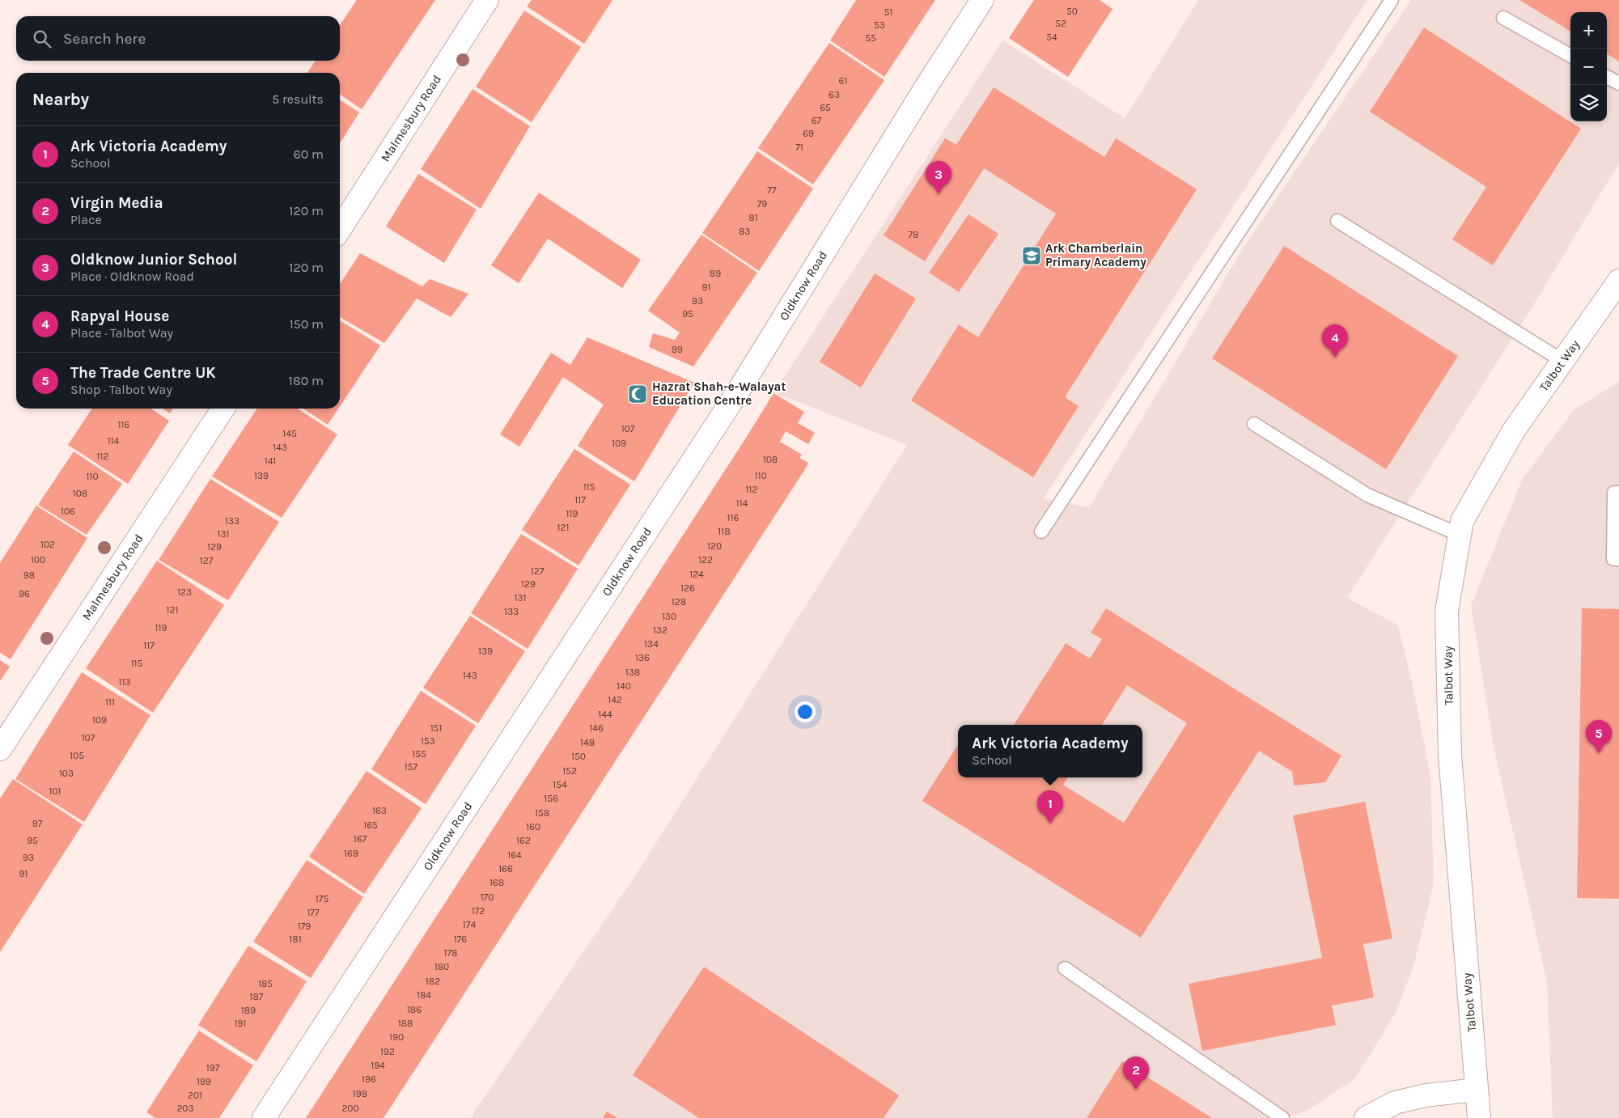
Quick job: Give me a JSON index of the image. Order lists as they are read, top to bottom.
{
  "streets": {
    "street": ["Malmesbury Road", "Oldknow Road", "Talbot Way"]
  },
  "places": {
    "school or university": ["Ark Chamberlain Primary Academy"],
    "mosque": ["Hazrat Shah-e-Walayat Education Centre"]
  },
  "house_numbers": [
    "50",
    "51",
    "52",
    "53",
    "54",
    "55",
    "61",
    "63",
    "65",
    "67",
    "69",
    "71",
    "77",
    "79",
    "81",
    "83",
    "78",
    "89",
    "91",
    "93",
    "95",
    "99",
    "116",
    "107",
    "145",
    "114",
    "109",
    "143",
    "112",
    "108",
    "141",
    "139",
    "110",
    "110",
    "115",
    "112",
    "108",
    "117",
    "114",
    "106",
    "119",
    "116",
    "133",
    "121",
    "118",
    "131",
    "102",
    "120",
    "129",
    "100",
    "122",
    "127",
    "127",
    "124",
    "98",
    "129",
    "126",
    "123",
    "96",
    "131",
    "128",
    "121",
    "133",
    "130",
    "119",
    "132",
    "134",
    "117",
    "139",
    "136",
    "115",
    "138",
    "143",
    "113",
    "140",
    "142",
    "111",
    "144",
    "109",
    "151",
    "146",
    "107",
    "153",
    "148",
    "155",
    "105",
    "150",
    "157",
    "152",
    "103",
    "154",
    "101",
    "156",
    "163",
    "158",
    "97",
    "165",
    "160",
    "167",
    "95",
    "162",
    "169",
    "164",
    "93",
    "166",
    "91",
    "168",
    "170",
    "175",
    "172",
    "177",
    "174",
    "179",
    "181",
    "176",
    "178",
    "180",
    "182",
    "185",
    "184",
    "187",
    "186",
    "189",
    "191",
    "188",
    "190",
    "192",
    "194",
    "197",
    "196",
    "199",
    "198",
    "201",
    "203",
    "200"
  ],
  "page": {
    "map_buttons": ["+", "−"],
    "search": "Search here",
    "heading": ["Nearby", "5 results"],
    "list": [
      {
        "mark": "1",
        "name": "Ark Victoria Academy",
        "note": "School",
        "value": "60 m"
      },
      {
        "mark": "2",
        "name": "Virgin Media",
        "note": "Place",
        "value": "120 m"
      },
      {
        "mark": "3",
        "name": "Oldknow Junior School",
        "note": "Place · Oldknow Road",
        "value": "120 m"
      },
      {
        "mark": "4",
        "name": "Rapyal House",
        "note": "Place · Talbot Way",
        "value": "150 m"
      },
      {
        "mark": "5",
        "name": "The Trade Centre UK",
        "note": "Shop · Talbot Way",
        "value": "180 m"
      }
    ],
    "pins": [
      "3",
      "4",
      "5",
      "1",
      "2"
    ],
    "popup": ["Ark Victoria Academy", "School"]
  }
}
